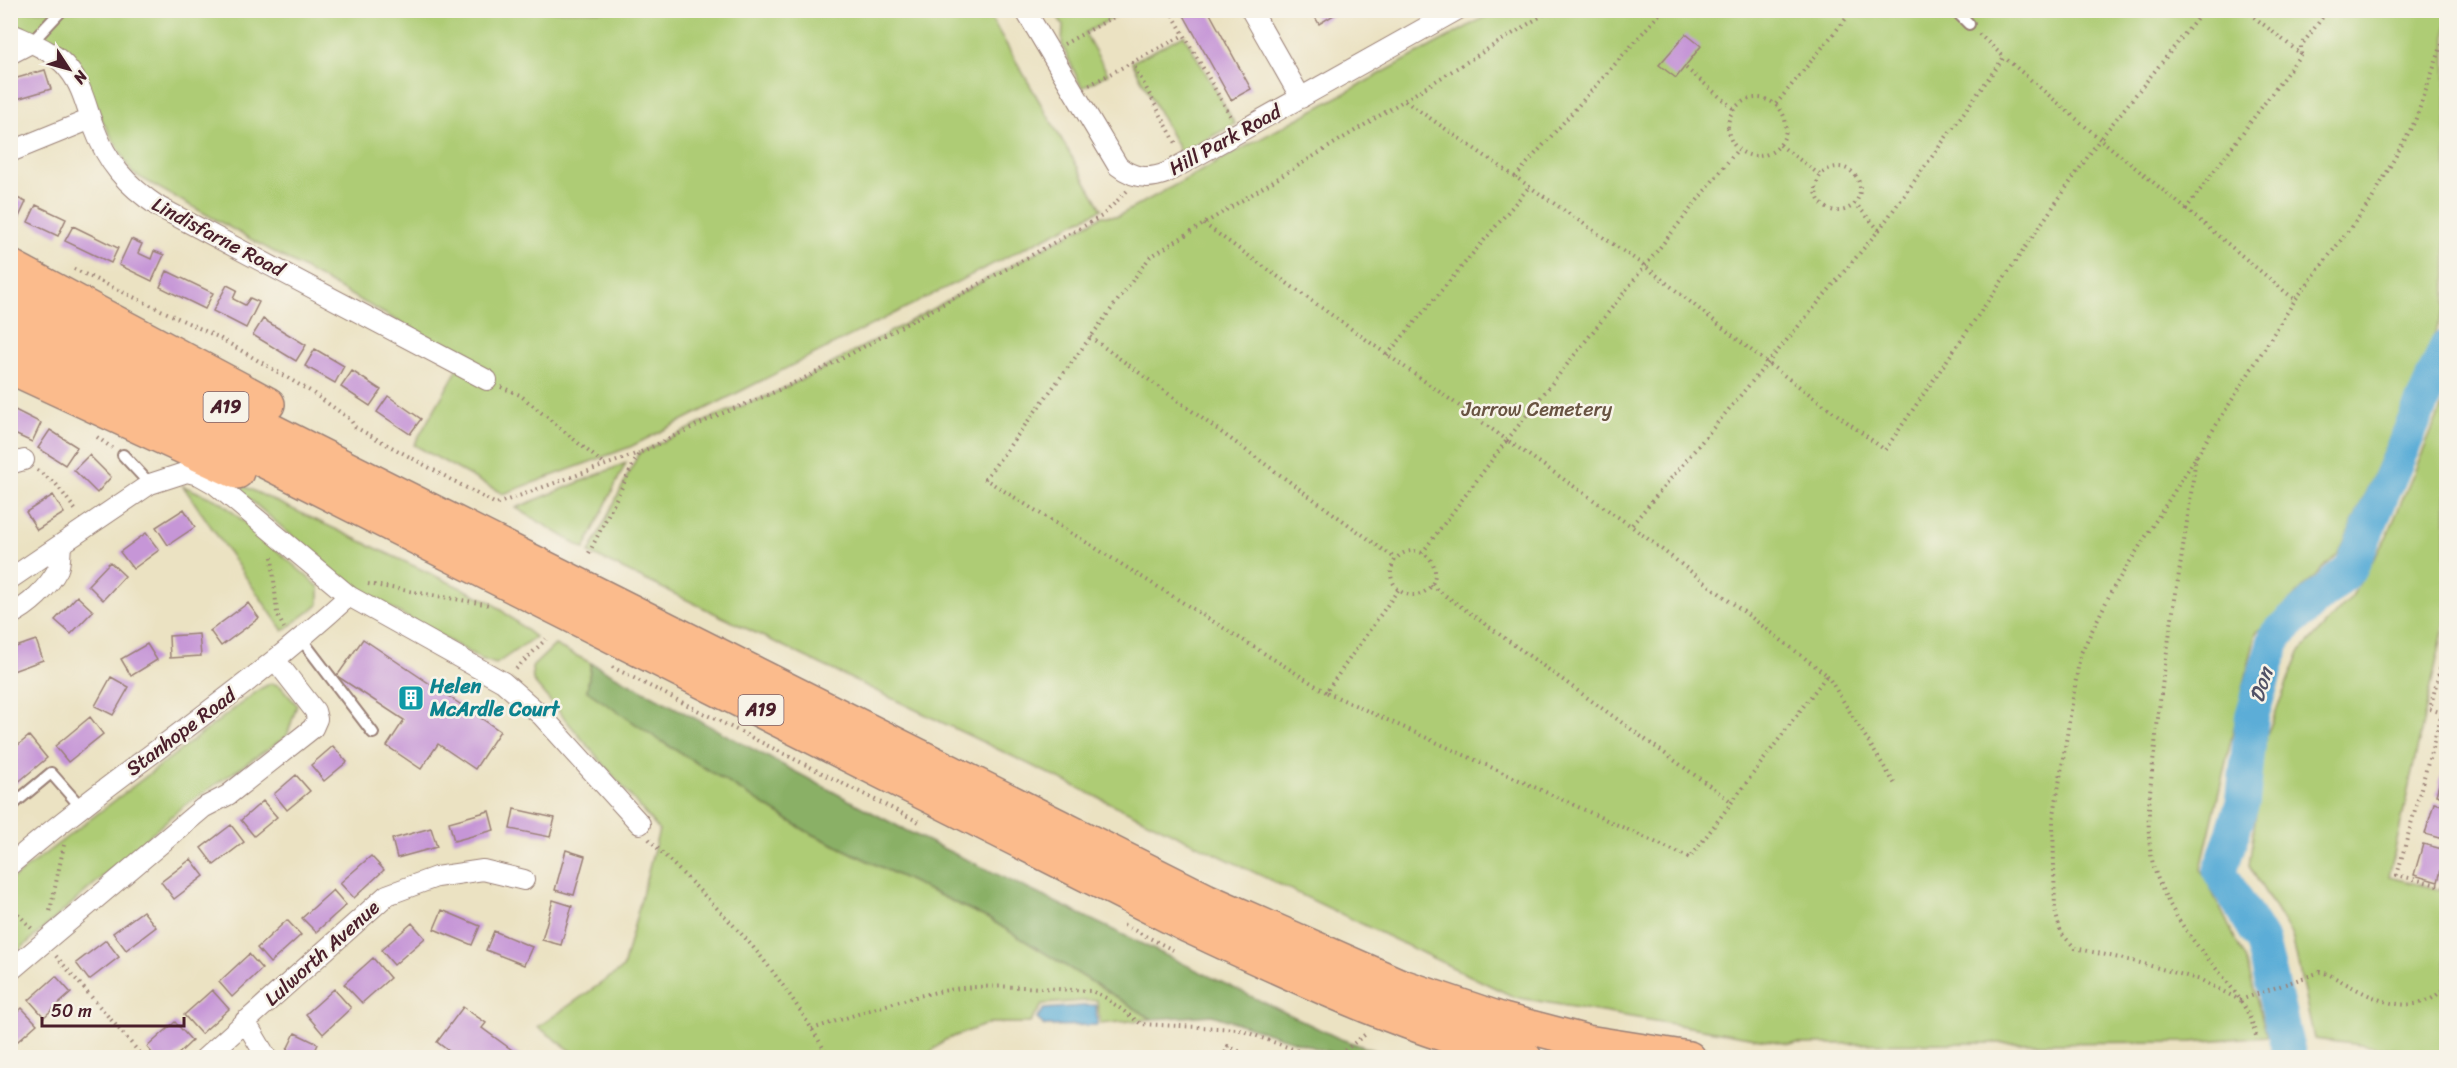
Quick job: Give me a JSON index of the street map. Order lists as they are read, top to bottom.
{
  "streets": {
    "highway": ["A19"],
    "street": [
      "Hill Park Road",
      "Lindisfarne Road",
      "Stanhope Road",
      "Lulworth Avenue"
    ]
  },
  "water": ["Don"],
  "parks": ["Jarrow Cemetery"],
  "places": {
    "building": ["Helen McArdle Court"]
  },
  "scale_bar": "50 m",
  "north": "bottom right"
}
